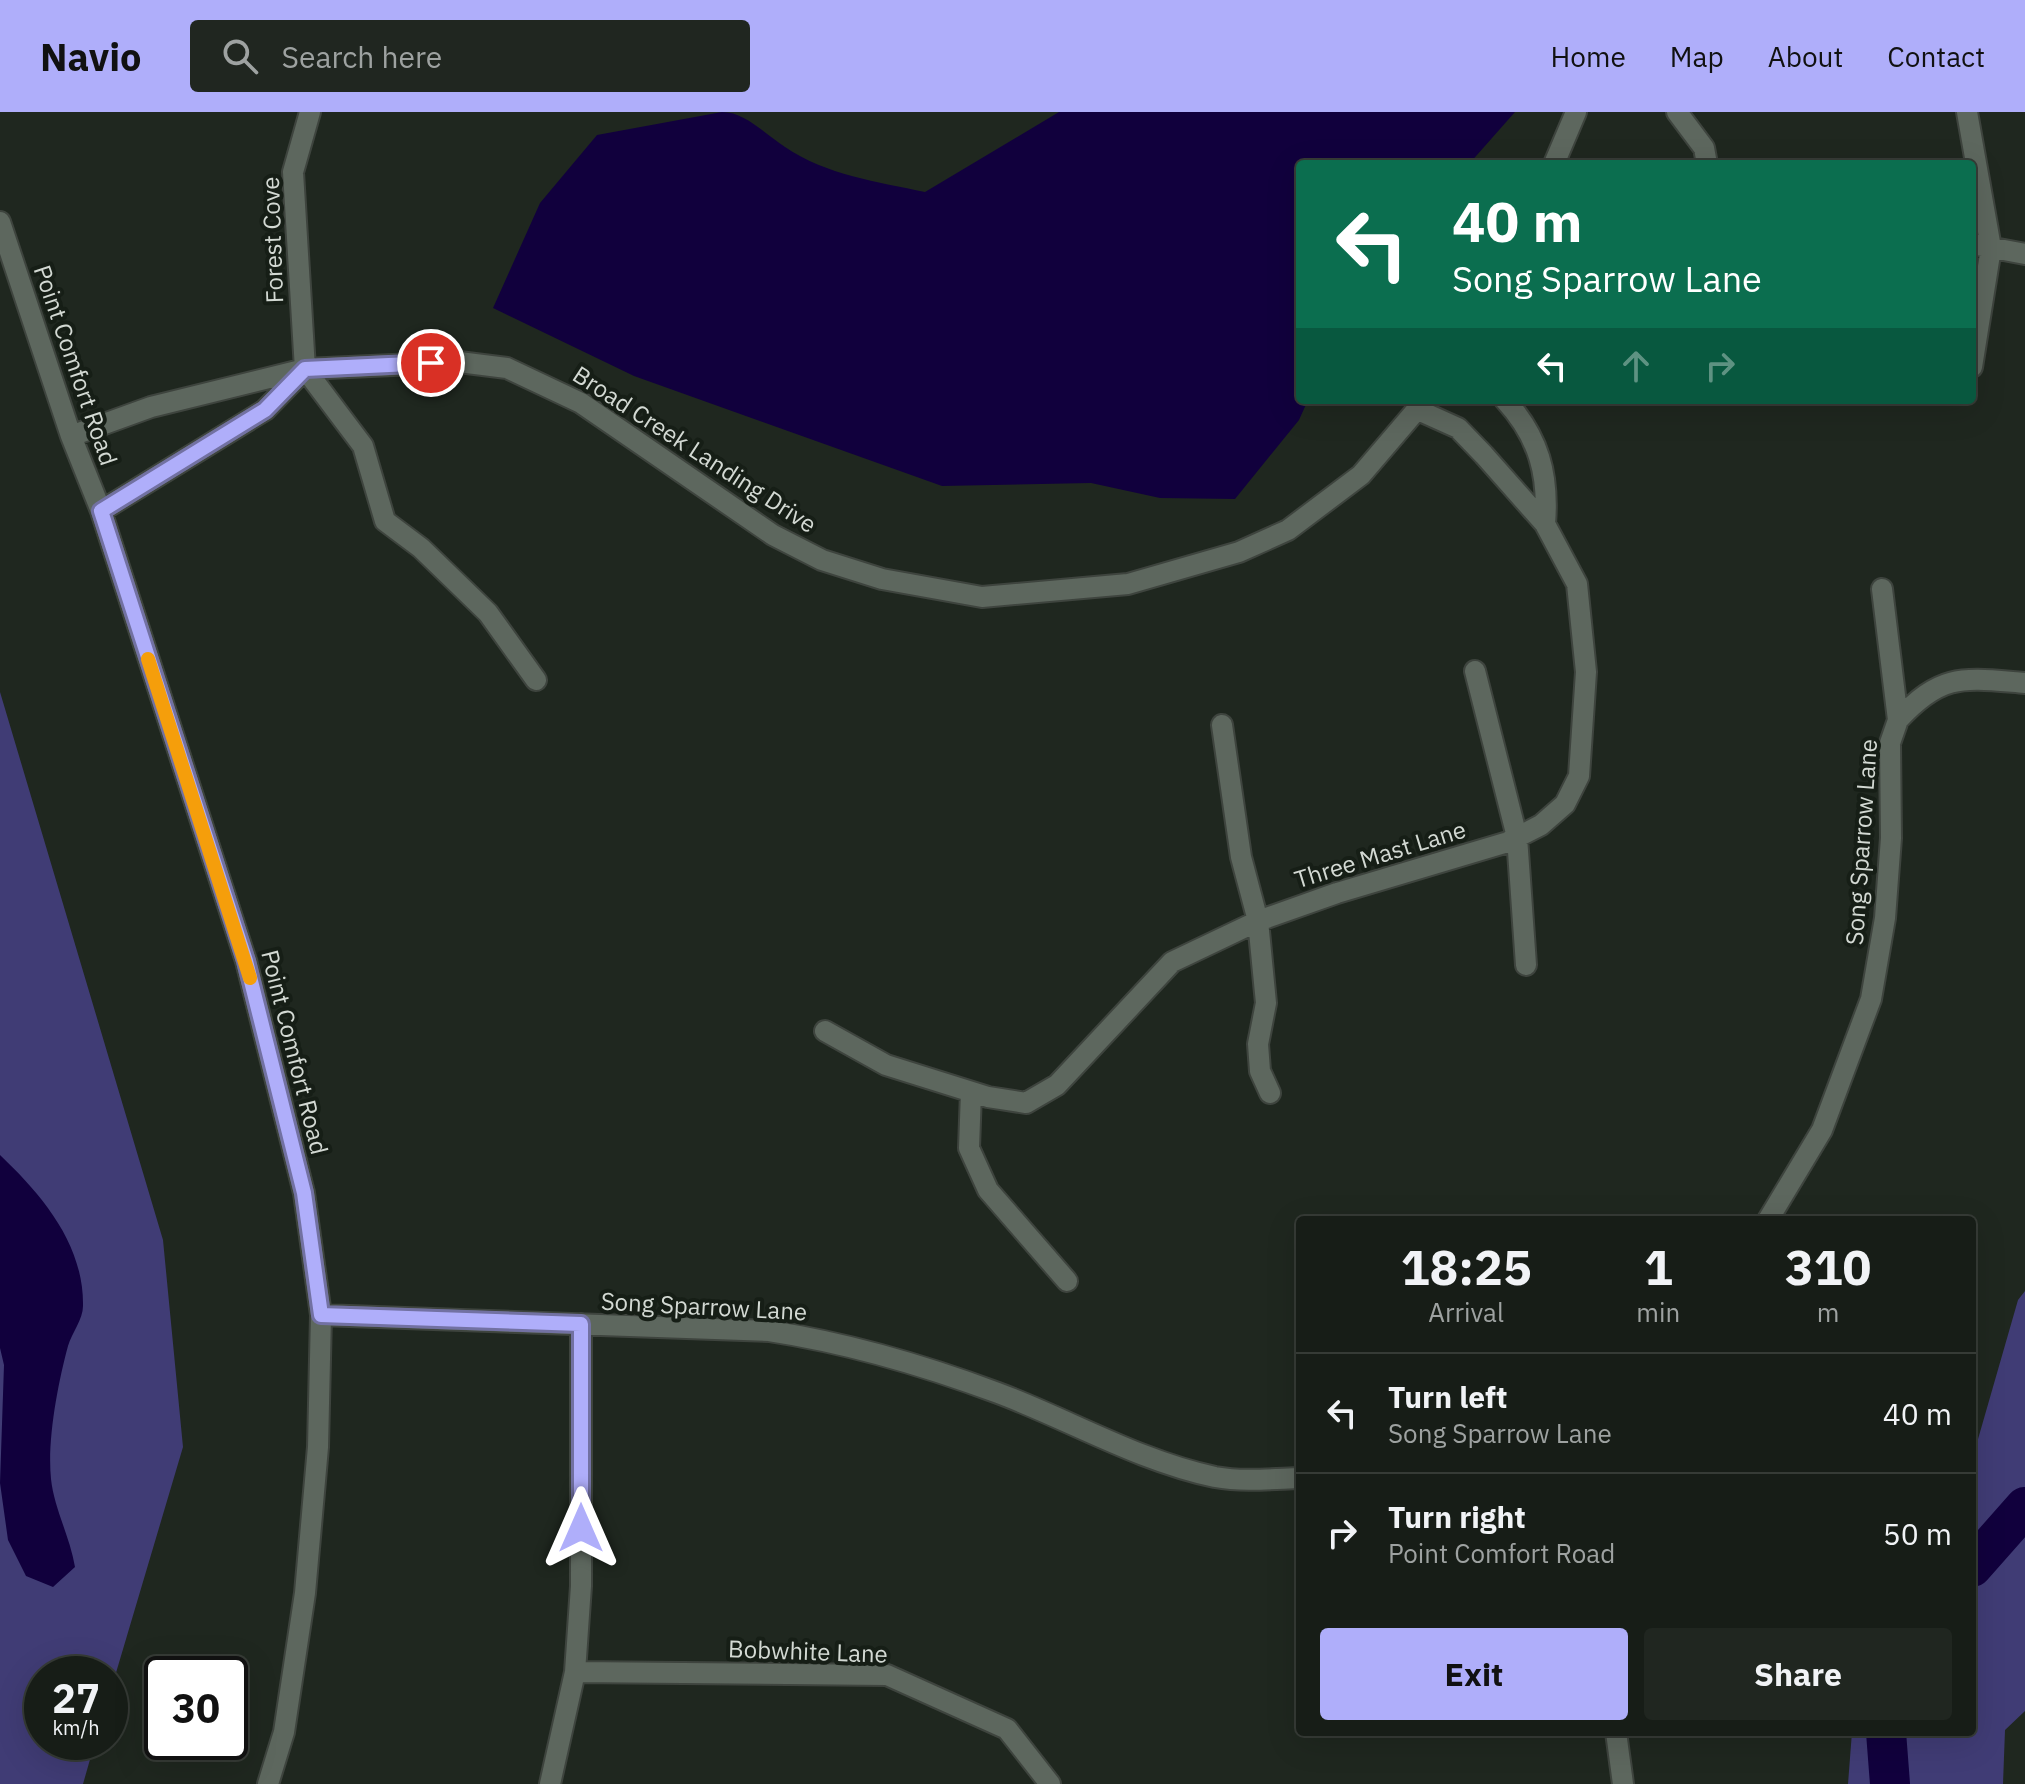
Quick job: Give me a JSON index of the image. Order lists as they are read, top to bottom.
{
  "streets": {
    "street": [
      "Forest Cove",
      "Point Comfort Road",
      "Broad Creek Landing Drive",
      "Song Sparrow Lane",
      "Three Mast Lane",
      "Bobwhite Lane"
    ]
  },
  "crossings": [
    ["Forest Cove", "Broad Creek Landing Drive"],
    ["Point Comfort Road", "Broad Creek Landing Drive"],
    ["Point Comfort Road", "Song Sparrow Lane"],
    ["Broad Creek Landing Drive", "Three Mast Lane"]
  ],
  "page": {
    "header": "Navio",
    "search": "Search here",
    "nav": [
      "Home",
      "Map",
      "About",
      "Contact"
    ],
    "turn": ["40 m", "Song Sparrow Lane"],
    "eta": [
      "18:25",
      "Arrival",
      "1",
      "min",
      "310",
      "m"
    ],
    "list": [
      {
        "name": "Turn left",
        "note": "Song Sparrow Lane",
        "value": "40 m"
      },
      {
        "name": "Turn right",
        "note": "Point Comfort Road",
        "value": "50 m"
      }
    ],
    "buttons": ["Exit", "Share"],
    "speed": "27 km/h",
    "limit": "30"
  }
}
